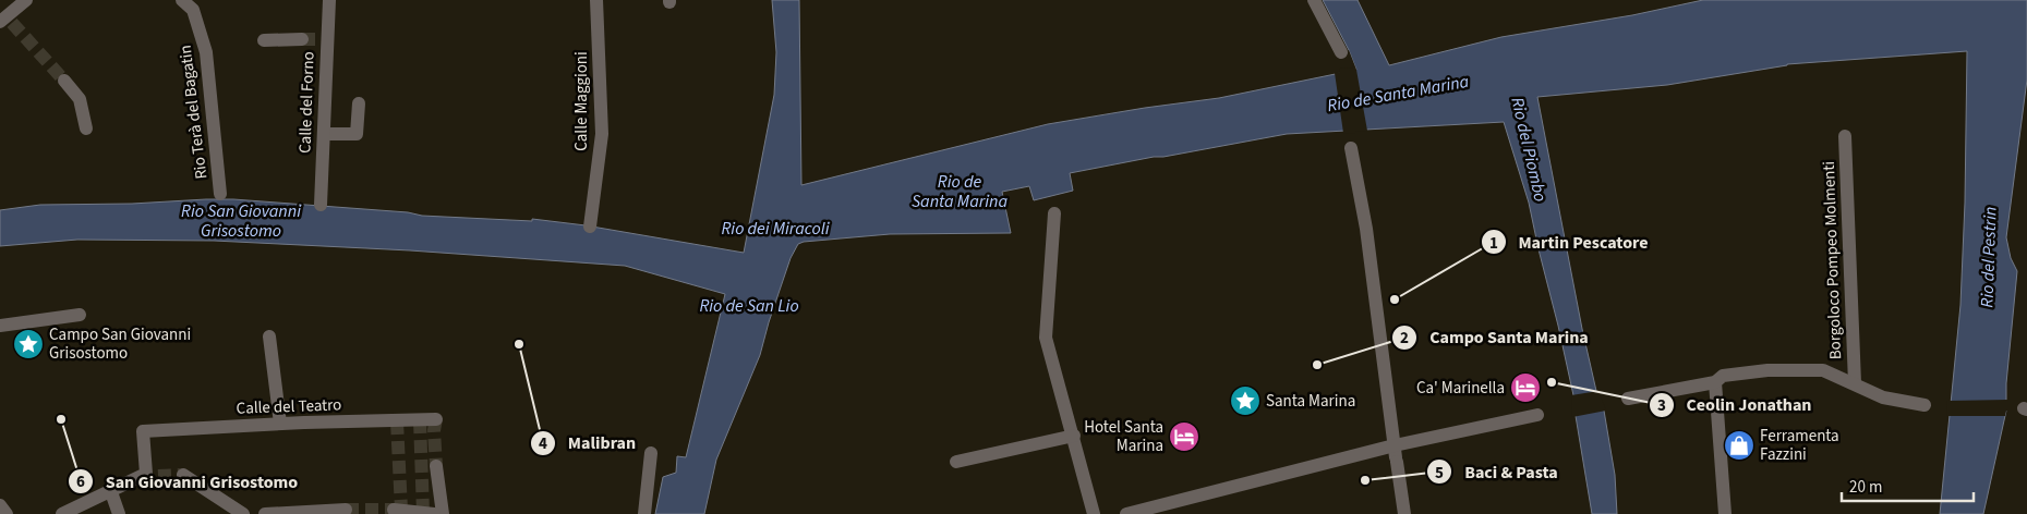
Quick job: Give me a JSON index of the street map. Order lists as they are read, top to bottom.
{
  "streets": {
    "street": [
      "Calle Maggioni",
      "Calle del Forno",
      "Rio Terà del Bagatin",
      "Borgoloco Pompeo Molmenti",
      "Calle del Teatro"
    ]
  },
  "water": [
    "Rio de Santa Marina",
    "Rio del Piombo",
    "Rio San Giovanni Grisostomo",
    "Rio dei Miracoli",
    "Rio del Pestrin",
    "Rio de San Lio"
  ],
  "places": {
    "other": [
      "Martin Pescatore",
      "Malibran",
      "Campo Santa Marina",
      "Ceolin Jonathan",
      "San Giovanni Grisostomo",
      "Baci & Pasta"
    ],
    "place": ["Campo San Giovanni Grisostomo", "Santa Marina"],
    "hotel": ["Ca' Marinella", "Hotel Santa Marina"],
    "shop": ["Ferramenta Fazzini"]
  },
  "scale_bar": "20 m"
}
